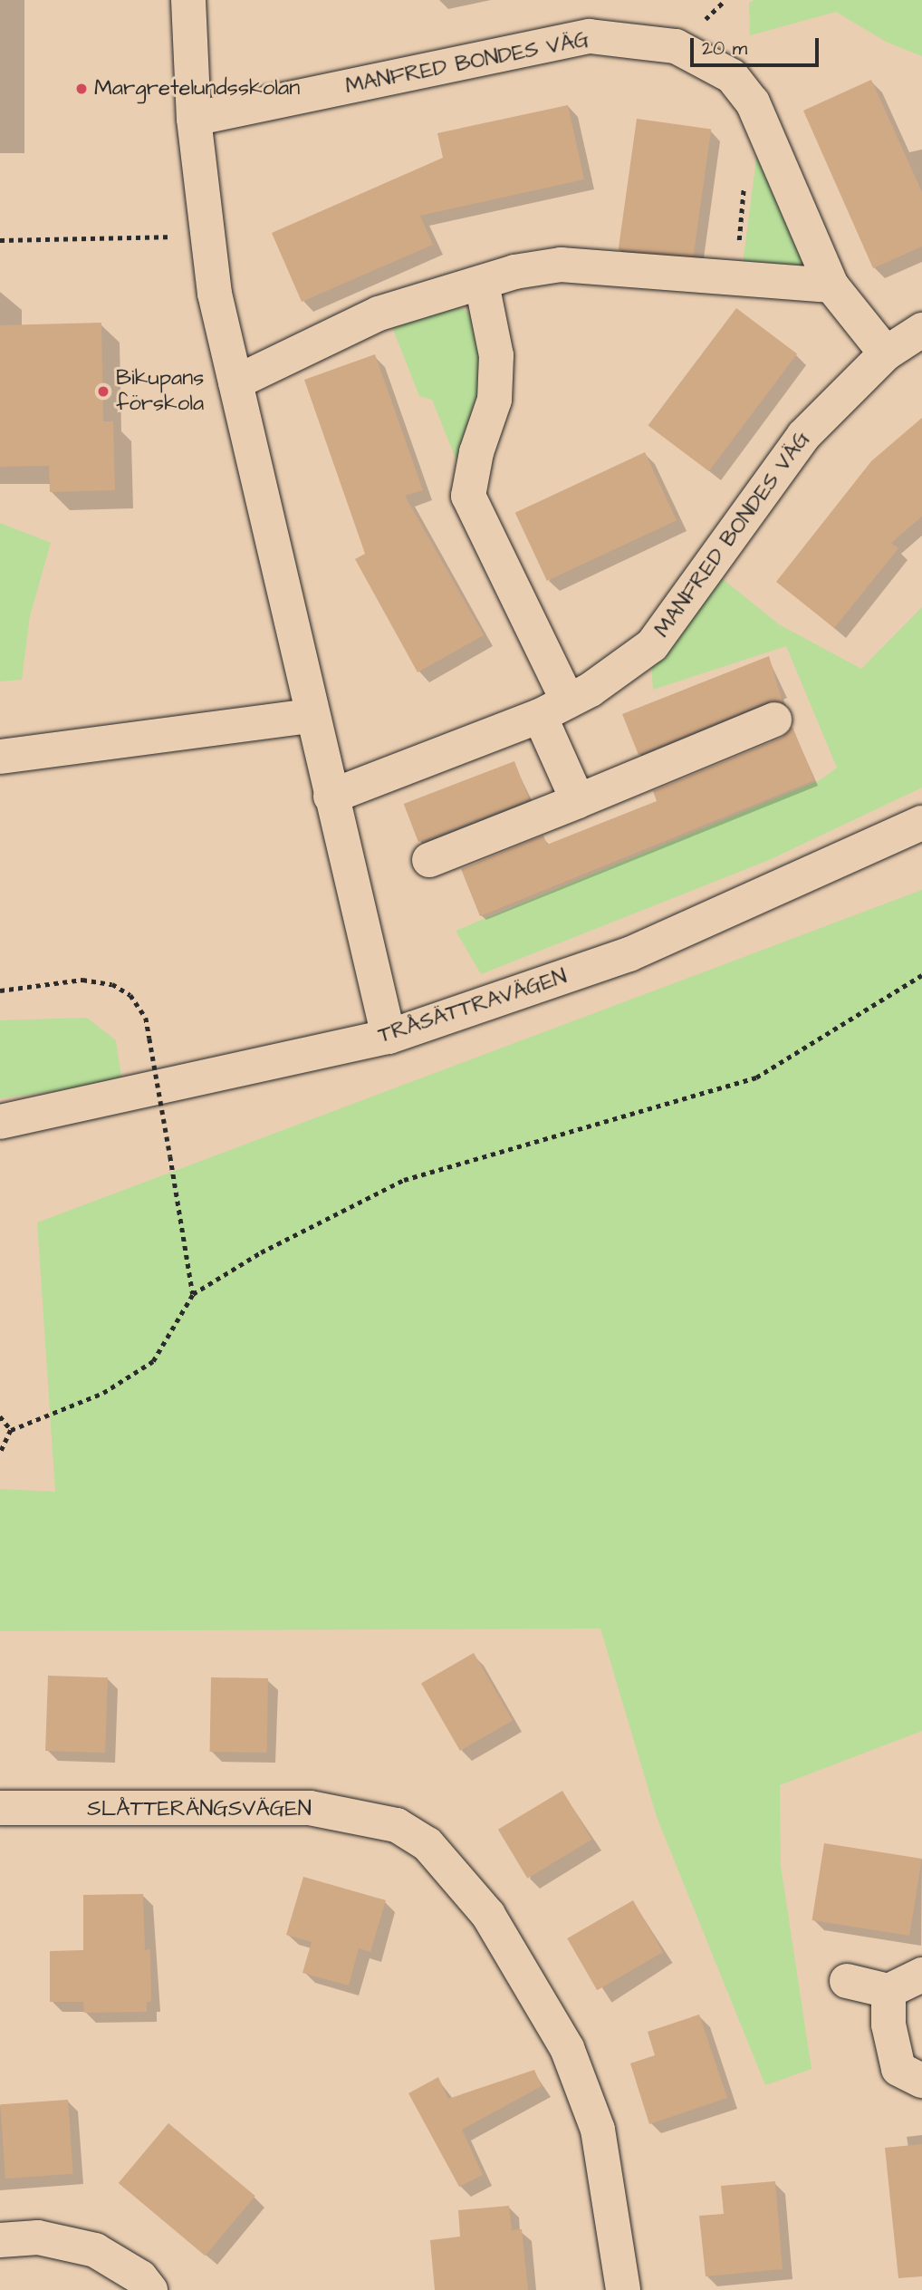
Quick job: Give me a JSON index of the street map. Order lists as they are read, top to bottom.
{
  "streets": {
    "street": ["MANFRED BONDES VÄG", "TRÅSÄTTRAVÄGEN", "SLÅTTERÄNGSVÄGEN"]
  },
  "places": ["Margretelundsskolan", "Bikupans förskola"],
  "scale_bar": "20 m"
}
